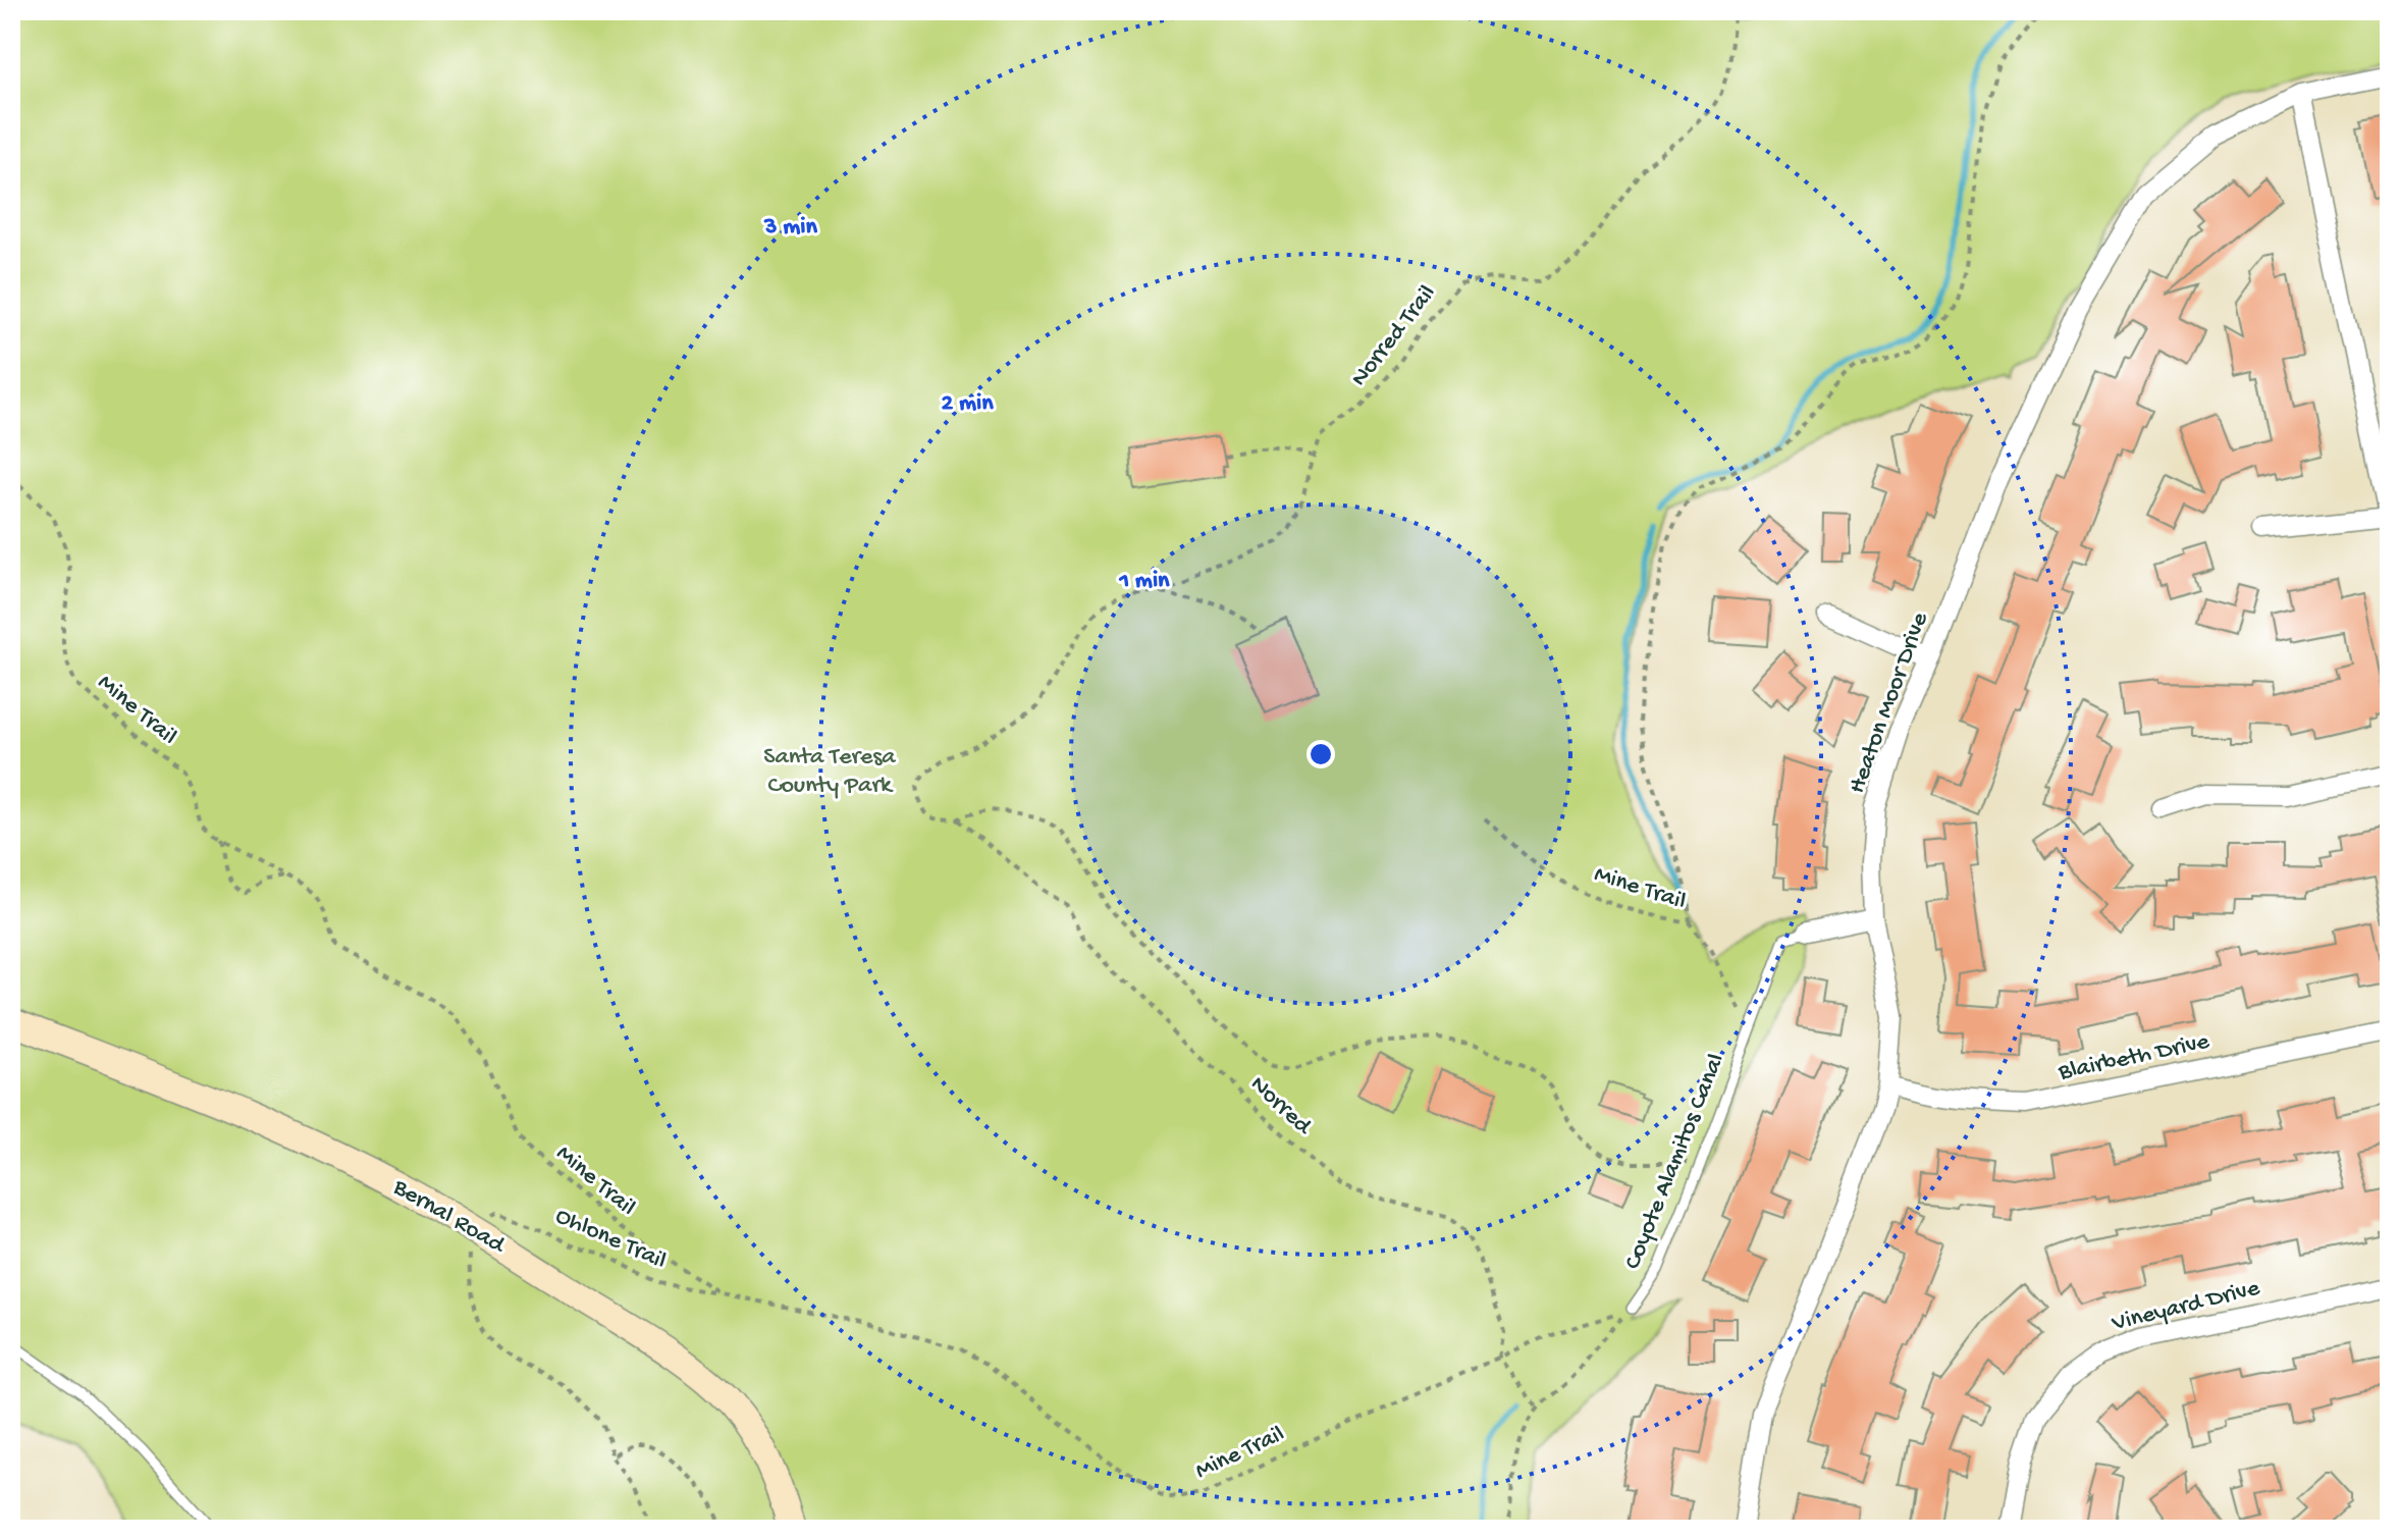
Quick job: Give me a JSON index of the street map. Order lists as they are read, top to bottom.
{
  "streets": {
    "street": [
      "Heaton Moor Drive",
      "Blairbeth Drive",
      "Bernal Road",
      "Vineyard Drive"
    ],
    "lane": ["Coyote Alamitos Canal"],
    "path": [
      "Norred Trail",
      "Mine Trail",
      "Norred",
      "Ohlone Trail"
    ]
  },
  "crossings": [
    ["Norred Trail", "Norred"],
    ["Heaton Moor Drive", "Blairbeth Drive"],
    ["Mine Trail", "Norred"],
    ["Mine Trail", "Coyote Alamitos Canal"],
    ["Mine Trail", "Ohlone Trail"]
  ],
  "parks": ["Santa Teresa County Park"],
  "rings": ["3 min", "2 min", "1 min"]
}
